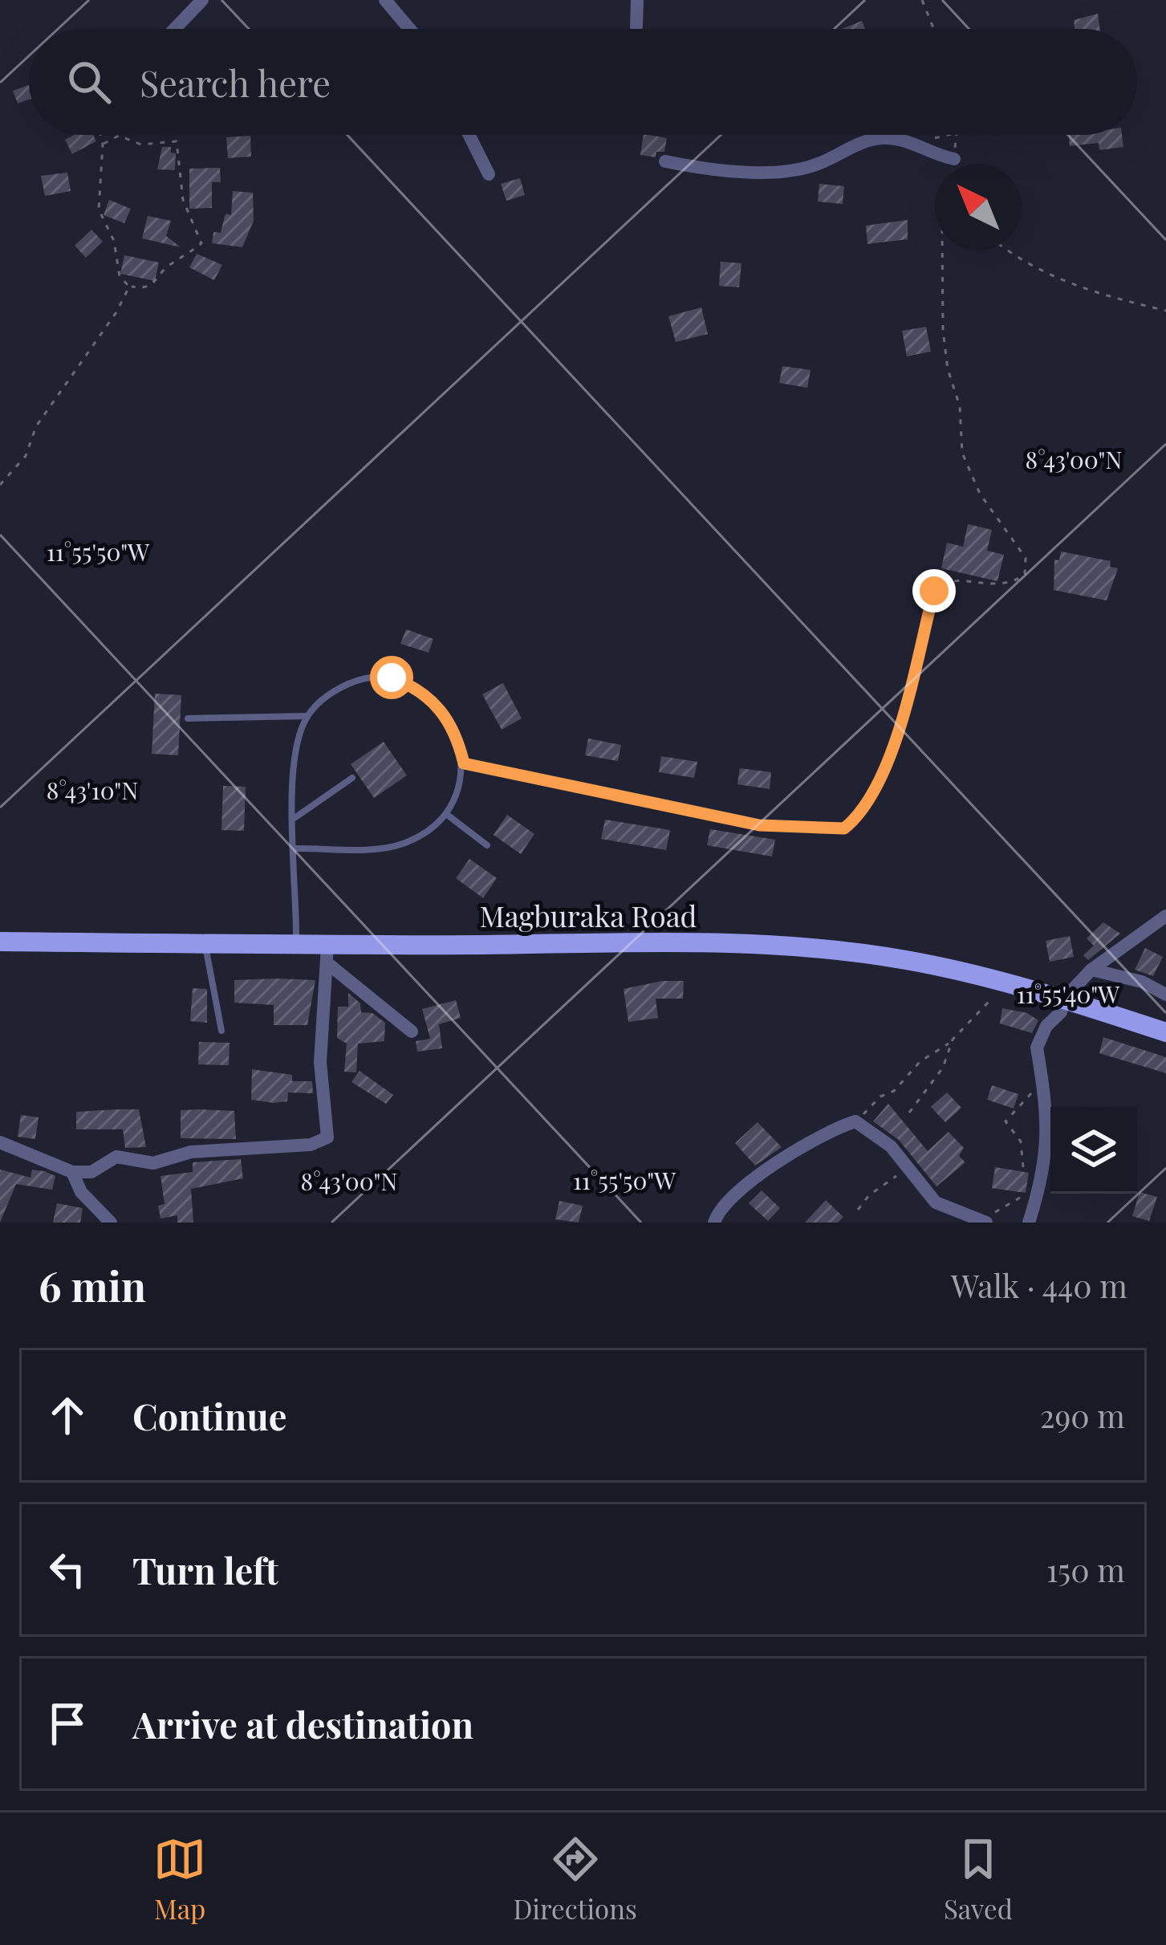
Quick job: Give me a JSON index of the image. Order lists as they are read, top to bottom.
{
  "streets": {
    "main road": ["Magburaka Road"]
  },
  "north": "top left",
  "page": {
    "search": "Search here",
    "heading": ["6 min", "Walk · 440 m"],
    "list": [
      ["Continue", "290 m"],
      ["Turn left", "150 m"],
      "Arrive at destination"
    ],
    "nav": ["Map", "Directions", "Saved"]
  },
  "coordinates": [
    "8°43'00\"N",
    "11°55'50\"W",
    "8°43'10\"N",
    "11°55'40\"W"
  ]
}
